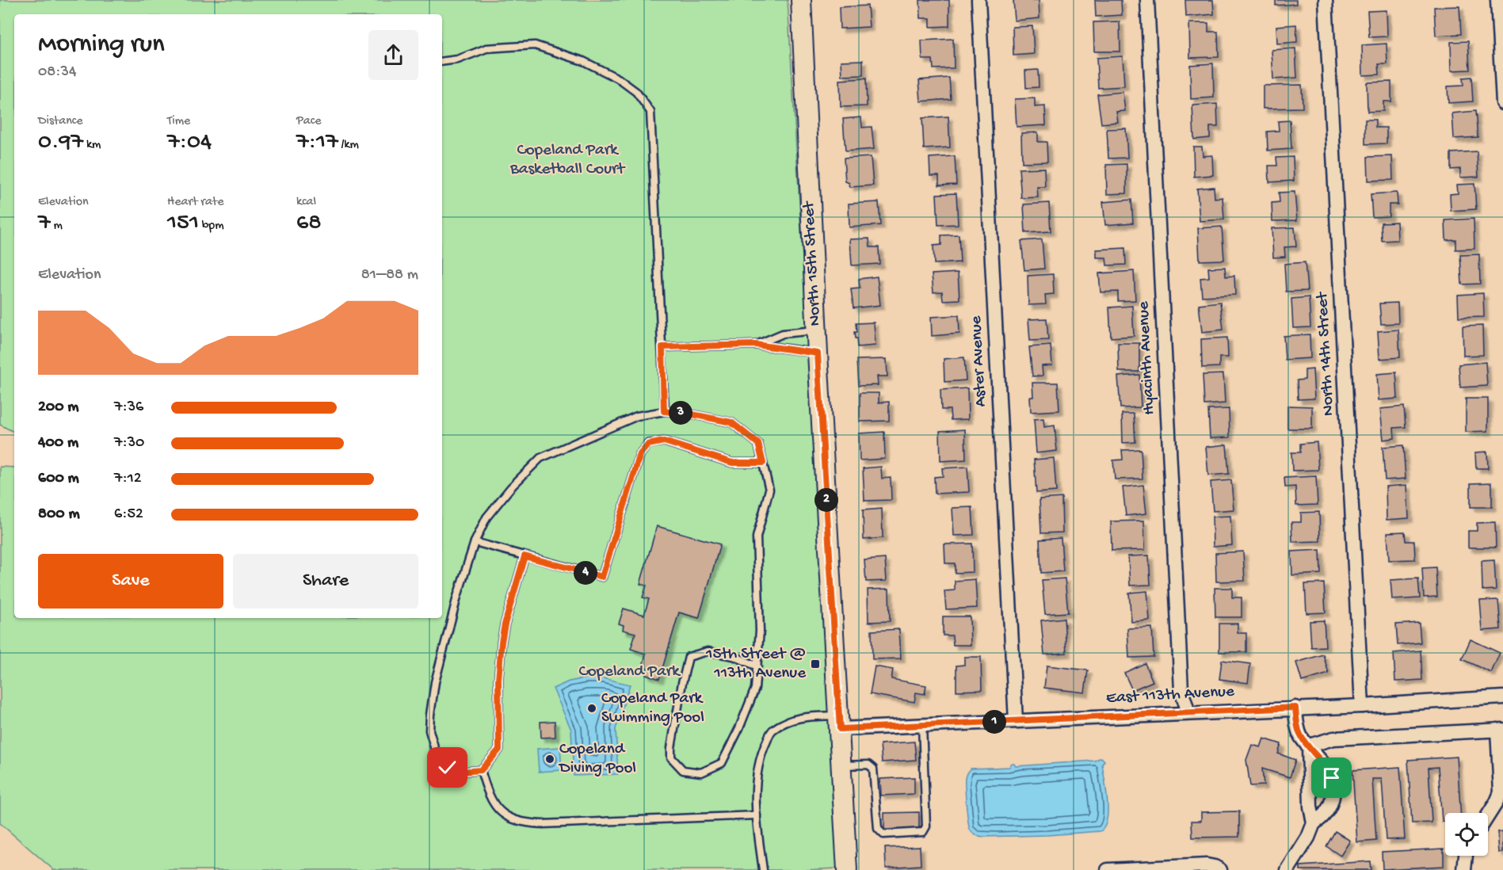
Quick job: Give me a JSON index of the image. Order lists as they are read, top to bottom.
{
  "streets": {
    "street": [
      "North 15th Street",
      "North 14th Street",
      "Hyacinth Avenue",
      "Aster Avenue",
      "East 113th Avenue"
    ]
  },
  "crossings": [
    ["North 15th Street", "East 113th Avenue"],
    ["North 14th Street", "East 113th Avenue"],
    ["Hyacinth Avenue", "East 113th Avenue"],
    ["Aster Avenue", "East 113th Avenue"]
  ],
  "parks": ["Copeland Park Basketball Court", "Copeland Park"],
  "places": {
    "transit": ["15th Street @ 113th Avenue"],
    "other": ["Copeland Park Swimming Pool", "Copeland Diving Pool"]
  },
  "page": {
    "heading": ["Morning run", "08:34"],
    "stats": [
      ["Distance", "0.97 km"],
      ["Time", "7:04"],
      ["Pace", "7:17 /km"],
      ["Elevation", "7 m"],
      ["Heart rate", "151 bpm"],
      ["kcal", "68"]
    ],
    "chart": ["Elevation", "81–88 m"],
    "list": [
      {
        "name": "200 m",
        "note": "7:36"
      },
      {
        "name": "400 m",
        "note": "7:30"
      },
      {
        "name": "600 m",
        "note": "7:12"
      },
      {
        "name": "800 m",
        "note": "6:52"
      }
    ],
    "pins": [
      "3",
      "2",
      "4",
      "1"
    ],
    "buttons": ["Save", "Share"]
  }
}
